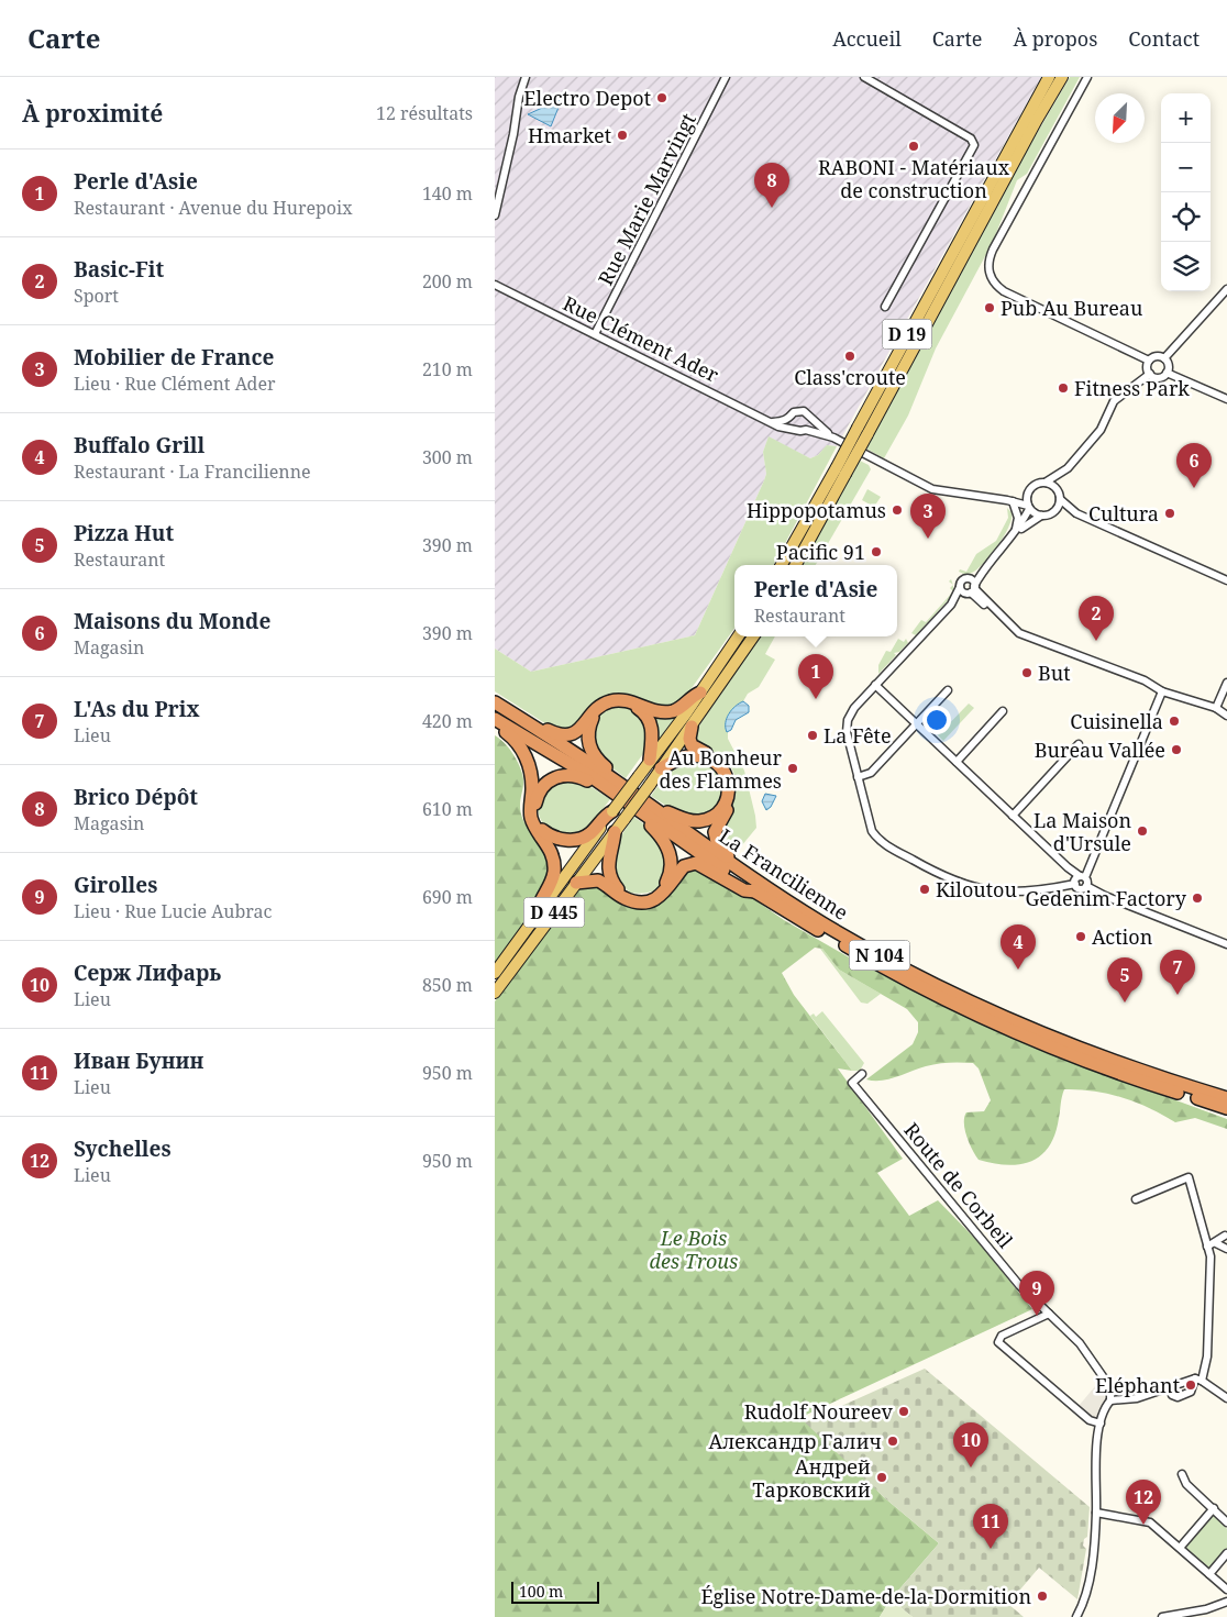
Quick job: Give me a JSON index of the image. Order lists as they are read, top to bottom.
{
  "streets": {
    "highway": ["La Francilienne", "N 104"],
    "main road": ["D 19", "D 445"],
    "street": ["Rue Marie Marvingt", "Rue Clément Ader", "Route de Corbeil"]
  },
  "crossings": [
    ["Rue Marie Marvingt", "Rue Clément Ader"]
  ],
  "parks": ["Le Bois des Trous"],
  "places": [
    "Electro Depot",
    "Hmarket",
    "RABONI - Matériaux de construction",
    "Pub Au Bureau",
    "Class'croute",
    "Fitness Park",
    "Hippopotamus",
    "Cultura",
    "Pacific 91",
    "But",
    "Cuisinella",
    "La Fête",
    "Bureau Vallée",
    "Au Bonheur des Flammes",
    "La Maison d'Ursule",
    "Kiloutou",
    "Gedenim Factory",
    "Action",
    "Eléphant",
    "Rudolf Noureev",
    "Александр Галич",
    "Андрей Тарковский",
    "Église Notre-Dame-de-la-Dormition"
  ],
  "scale_bar": "100 m",
  "north": "bottom left",
  "page": {
    "header": "Carte",
    "nav": [
      "Accueil",
      "Carte",
      "À propos",
      "Contact"
    ],
    "heading": ["À proximité", "12 résultats"],
    "map_buttons": ["+", "−"],
    "list": [
      {
        "mark": "1",
        "name": "Perle d'Asie",
        "note": "Restaurant · Avenue du Hurepoix",
        "value": "140 m"
      },
      {
        "mark": "2",
        "name": "Basic-Fit",
        "note": "Sport",
        "value": "200 m"
      },
      {
        "mark": "3",
        "name": "Mobilier de France",
        "note": "Lieu · Rue Clément Ader",
        "value": "210 m"
      },
      {
        "mark": "4",
        "name": "Buffalo Grill",
        "note": "Restaurant · La Francilienne",
        "value": "300 m"
      },
      {
        "mark": "5",
        "name": "Pizza Hut",
        "note": "Restaurant",
        "value": "390 m"
      },
      {
        "mark": "6",
        "name": "Maisons du Monde",
        "note": "Magasin",
        "value": "390 m"
      },
      {
        "mark": "7",
        "name": "L'As du Prix",
        "note": "Lieu",
        "value": "420 m"
      },
      {
        "mark": "8",
        "name": "Brico Dépôt",
        "note": "Magasin",
        "value": "610 m"
      },
      {
        "mark": "9",
        "name": "Girolles",
        "note": "Lieu · Rue Lucie Aubrac",
        "value": "690 m"
      },
      {
        "mark": "10",
        "name": "Серж Лифарь",
        "note": "Lieu",
        "value": "850 m"
      },
      {
        "mark": "11",
        "name": "Иван Бунин",
        "note": "Lieu",
        "value": "950 m"
      },
      {
        "mark": "12",
        "name": "Sychelles",
        "note": "Lieu",
        "value": "950 m"
      }
    ],
    "pins": [
      "8",
      "6",
      "3",
      "2",
      "1",
      "4",
      "7",
      "5",
      "9",
      "10",
      "12",
      "11"
    ],
    "popup": ["Perle d'Asie", "Restaurant"],
    "scale": "100 m"
  }
}
